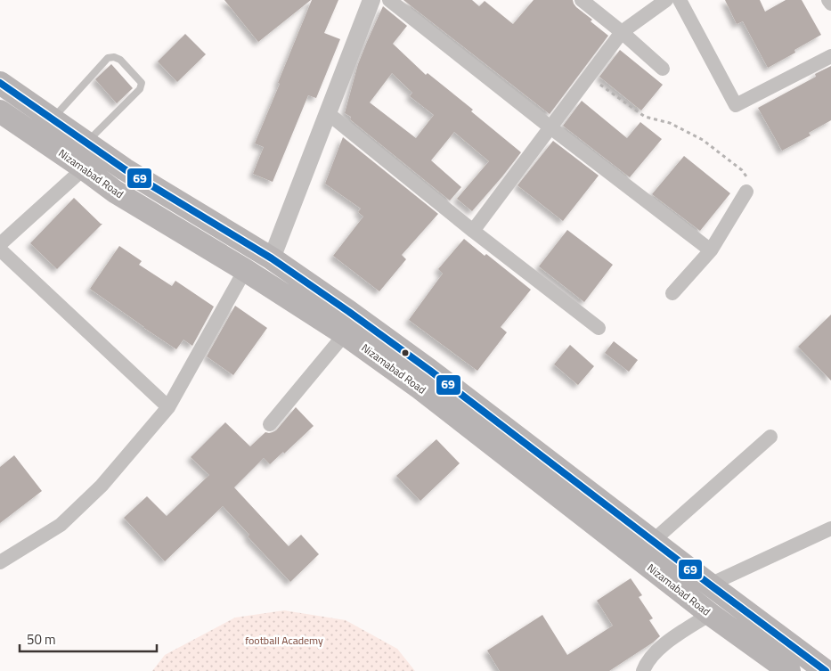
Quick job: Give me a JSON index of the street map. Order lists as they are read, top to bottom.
{
  "streets": {
    "highway": ["Nizamabad Road"]
  },
  "parks": ["football Academy"],
  "lines": ["transit line 69"],
  "scale_bar": "50 m"
}
